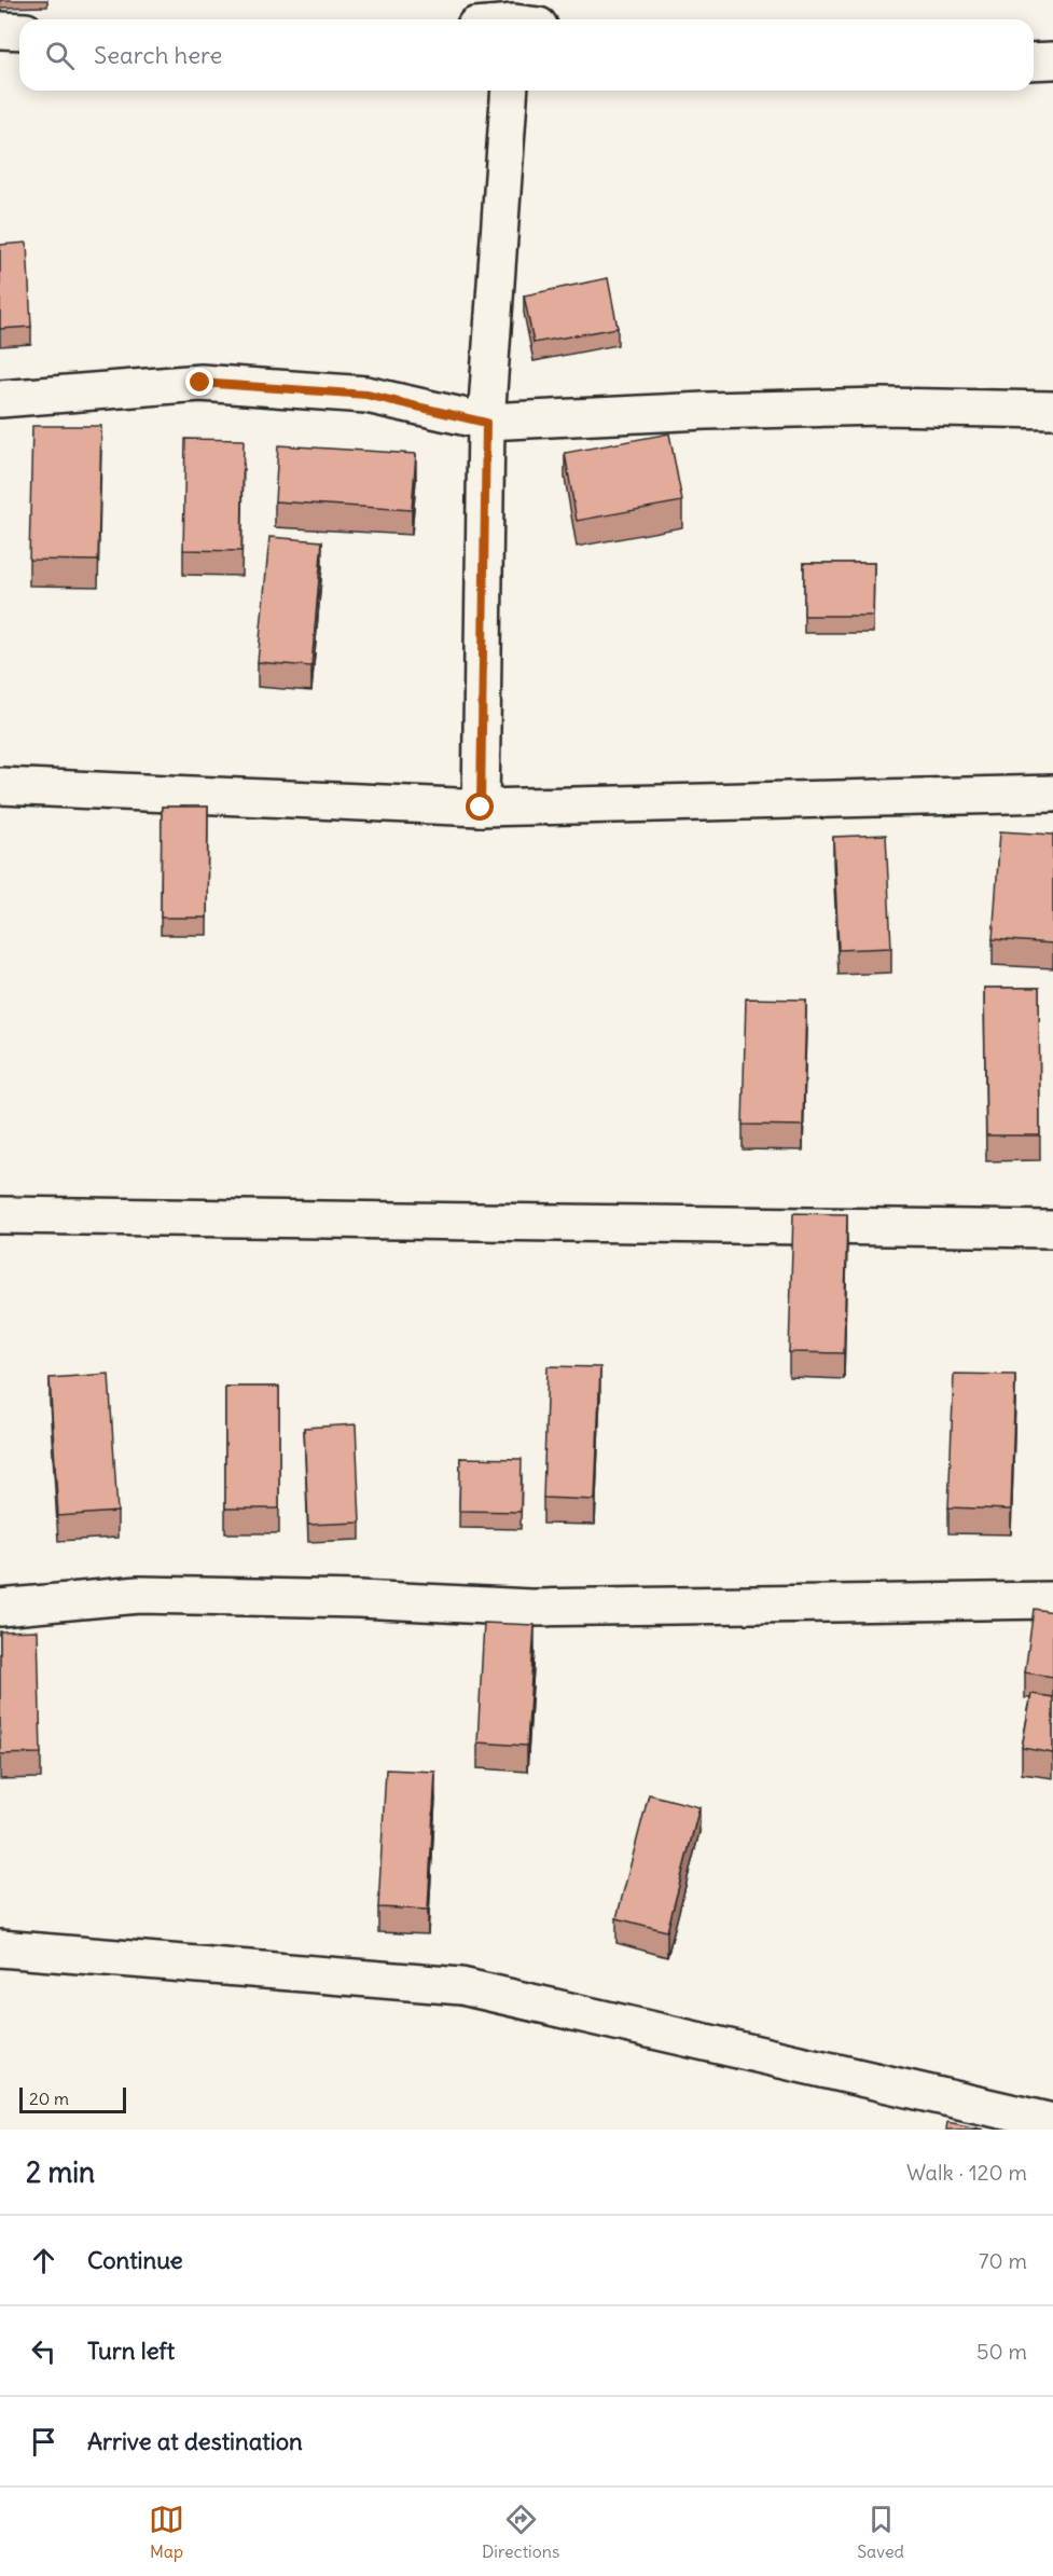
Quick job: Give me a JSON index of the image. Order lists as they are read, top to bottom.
{
  "scale_bar": "20 m",
  "page": {
    "search": "Search here",
    "scale": "20 m",
    "heading": ["2 min", "Walk · 120 m"],
    "list": [
      ["Continue", "70 m"],
      ["Turn left", "50 m"],
      "Arrive at destination"
    ],
    "nav": ["Map", "Directions", "Saved"]
  }
}
